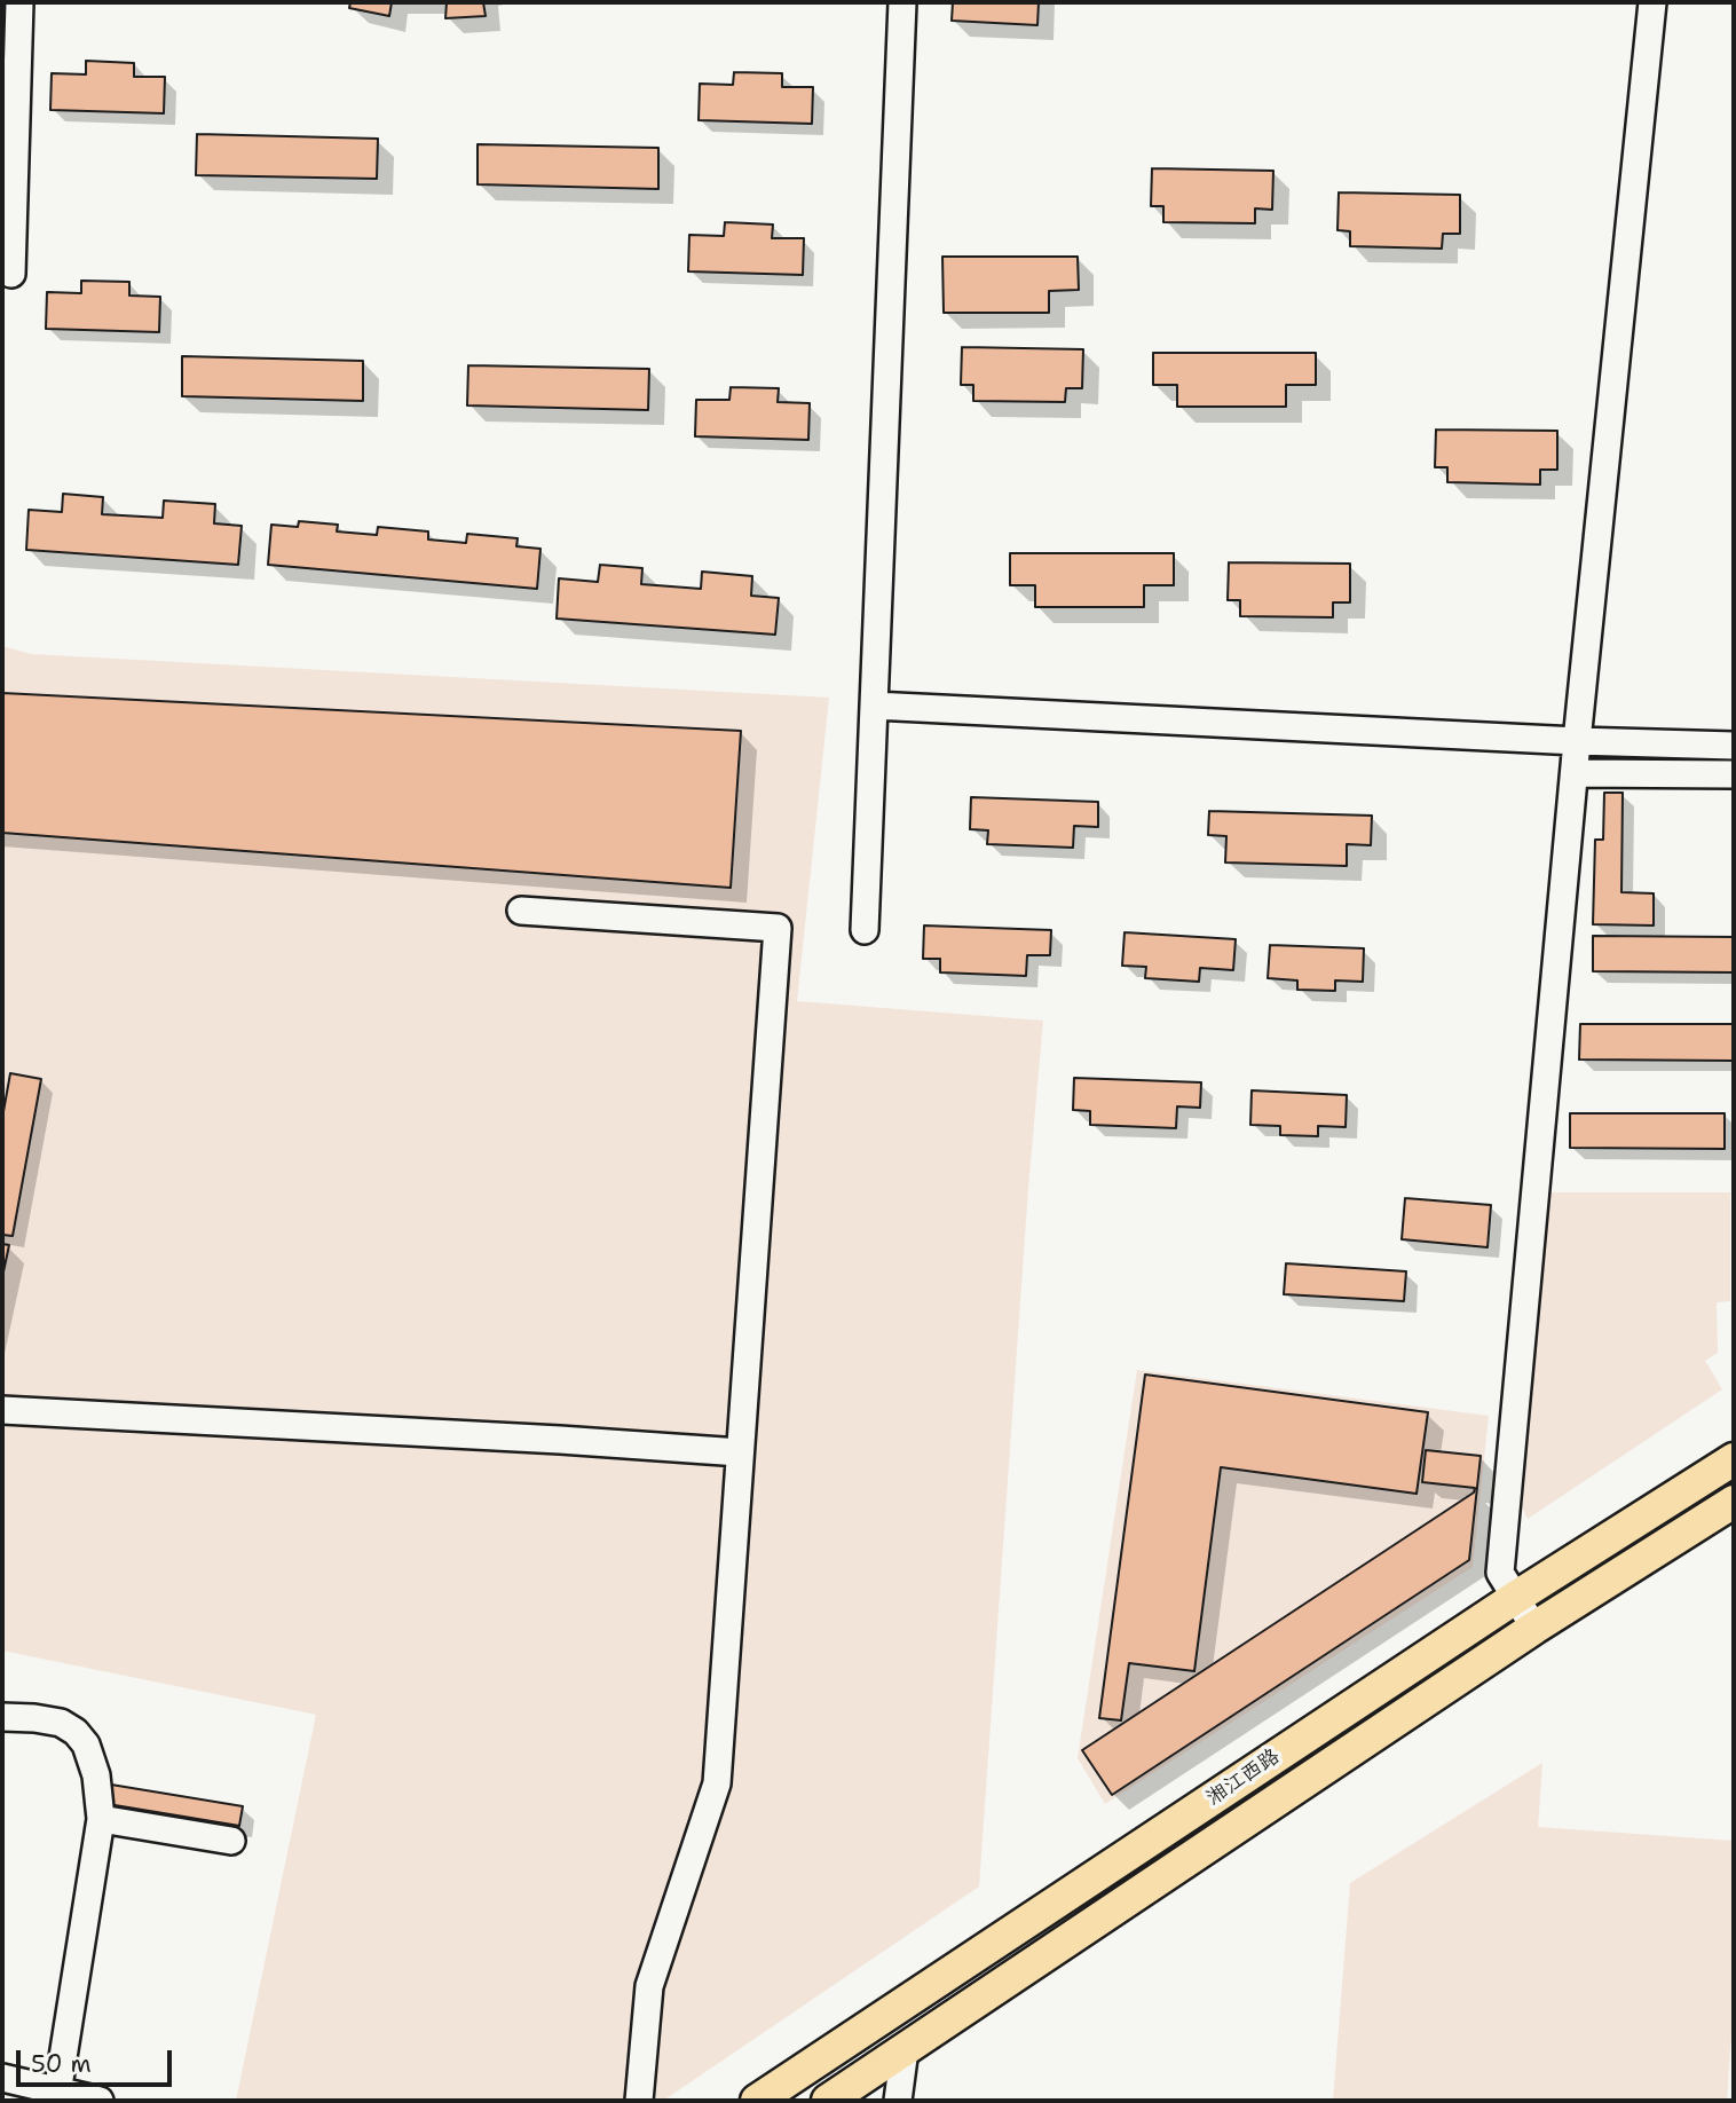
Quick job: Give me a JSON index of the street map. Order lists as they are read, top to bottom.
{
  "streets": {
    "main road": ["湘江西路"]
  },
  "scale_bar": "50 m"
}
